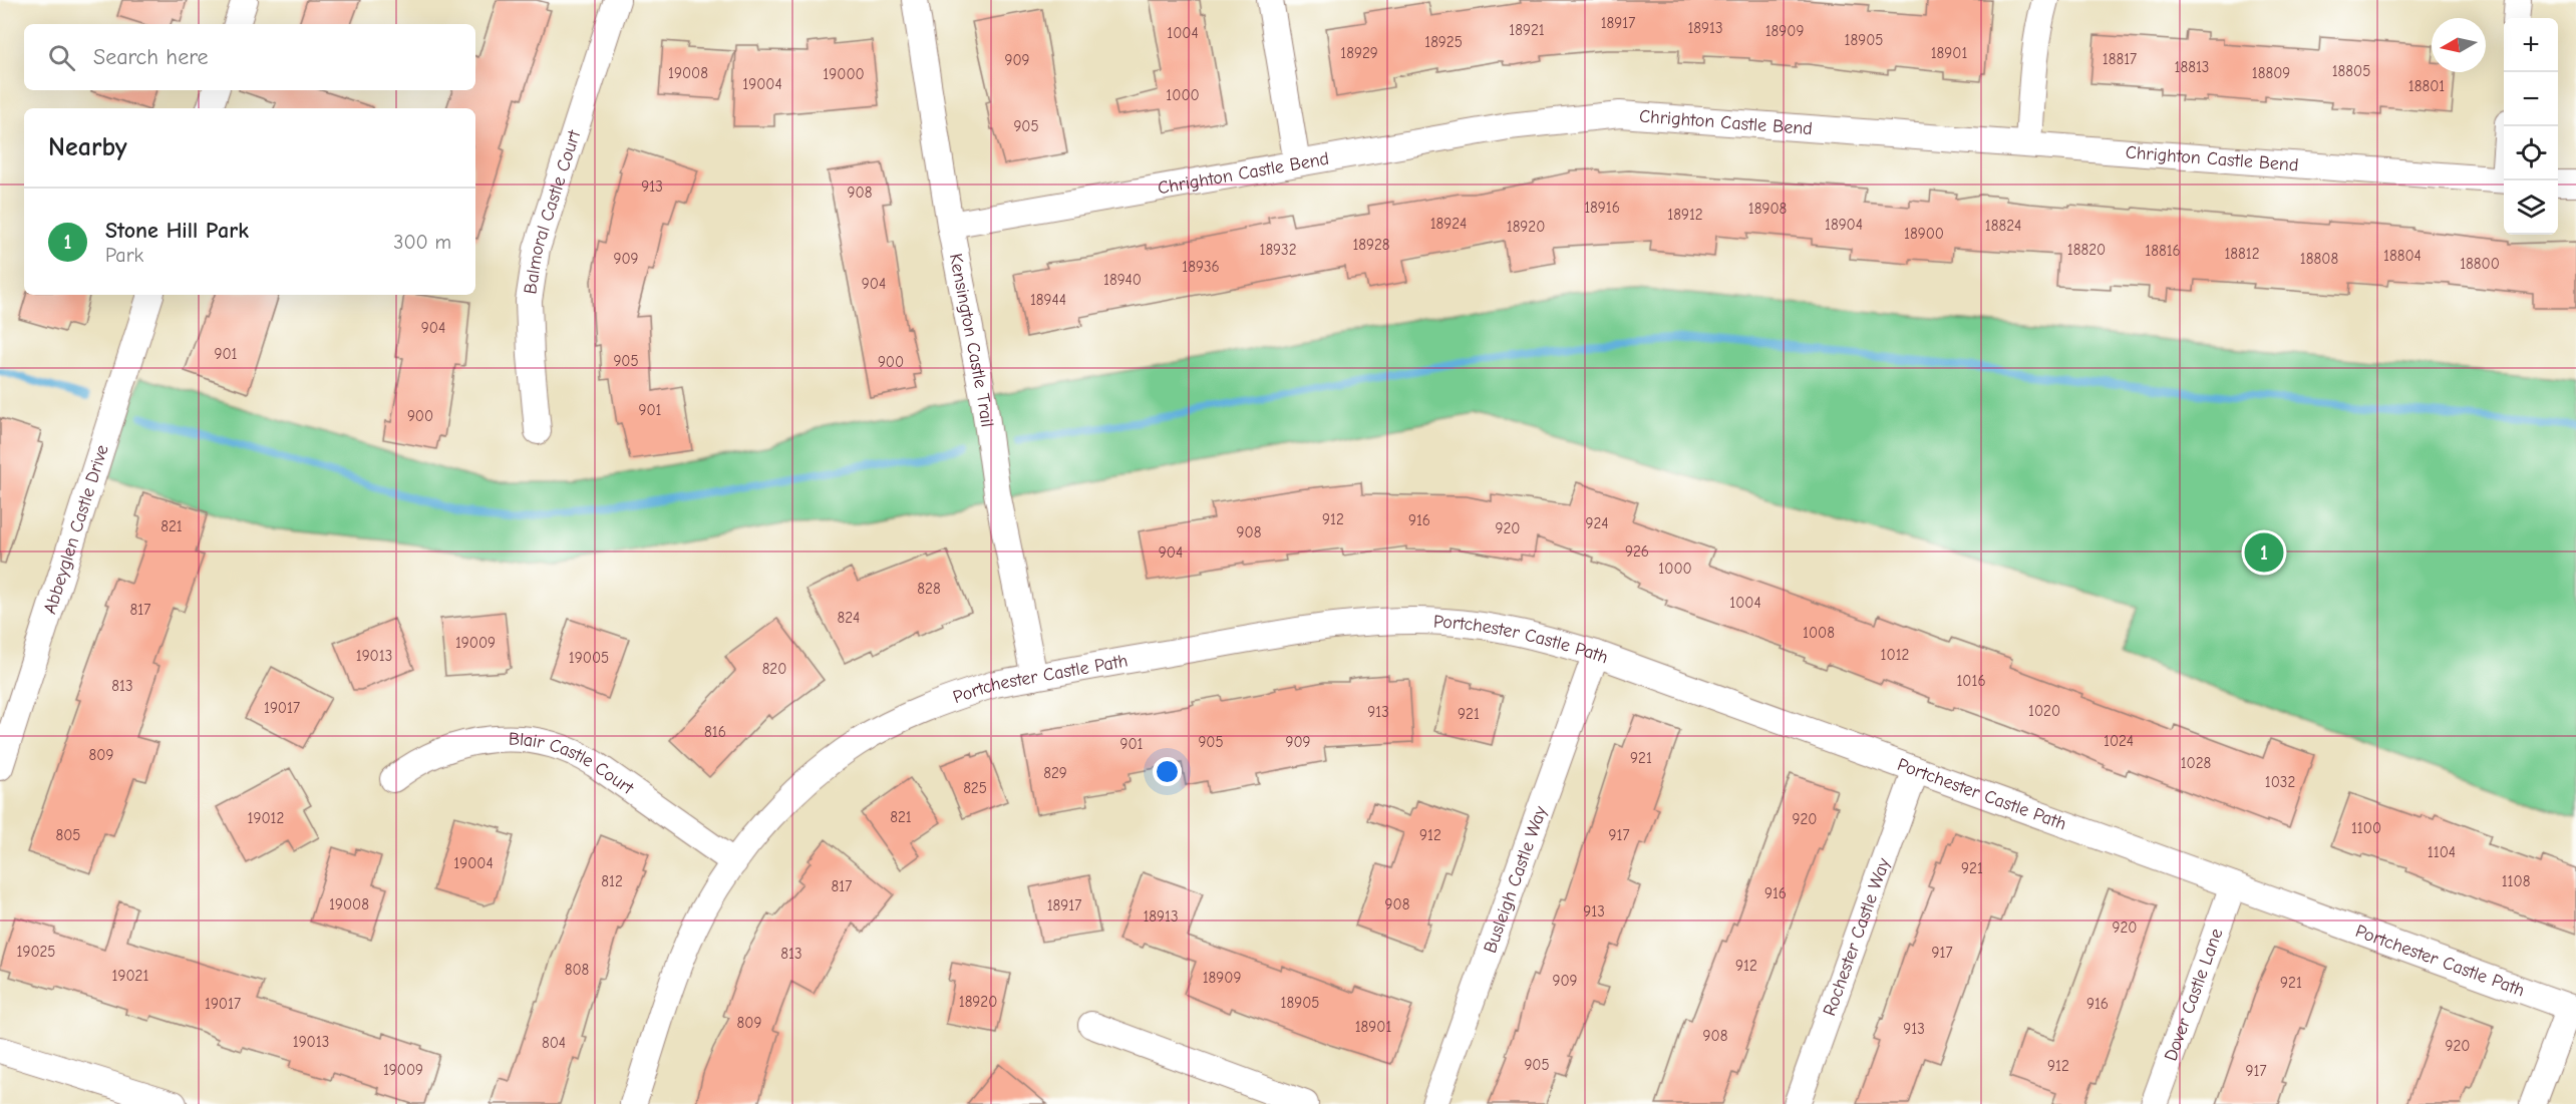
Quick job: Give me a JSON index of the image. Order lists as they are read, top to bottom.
{
  "streets": {
    "street": [
      "Chrighton Castle Bend",
      "Balmoral Castle Court",
      "Kensington Castle Trail",
      "Abbeyglen Castle Drive",
      "Portchester Castle Path",
      "Blair Castle Court",
      "Busleigh Castle Way",
      "Rochester Castle Way",
      "Dover Castle Lane"
    ]
  },
  "crossings": [
    ["Chrighton Castle Bend", "Kensington Castle Trail"],
    ["Kensington Castle Trail", "Portchester Castle Path"],
    ["Portchester Castle Path", "Blair Castle Court"],
    ["Portchester Castle Path", "Busleigh Castle Way"],
    ["Portchester Castle Path", "Rochester Castle Way"],
    ["Portchester Castle Path", "Dover Castle Lane"]
  ],
  "house_numbers": [
    "18917",
    "18913",
    "18921",
    "18909",
    "1004",
    "18905",
    "18925",
    "18929",
    "18901",
    "18817",
    "909",
    "18813",
    "18805",
    "19008",
    "18809",
    "19000",
    "19004",
    "18801",
    "1000",
    "905",
    "913",
    "908",
    "18916",
    "18908",
    "18912",
    "18924",
    "18904",
    "18824",
    "18920",
    "18900",
    "18928",
    "18932",
    "18820",
    "18816",
    "18812",
    "18804",
    "909",
    "18808",
    "18800",
    "18936",
    "18940",
    "904",
    "18944",
    "904",
    "901",
    "905",
    "900",
    "901",
    "900",
    "912",
    "916",
    "924",
    "821",
    "920",
    "908",
    "926",
    "904",
    "1000",
    "828",
    "1004",
    "817",
    "824",
    "1008",
    "19009",
    "1012",
    "19013",
    "19005",
    "820",
    "1016",
    "813",
    "19017",
    "1020",
    "913",
    "921",
    "816",
    "1024",
    "905",
    "909",
    "901",
    "809",
    "921",
    "1028",
    "829",
    "1032",
    "825",
    "821",
    "19012",
    "920",
    "1100",
    "805",
    "912",
    "917",
    "1104",
    "19004",
    "921",
    "812",
    "1108",
    "817",
    "916",
    "19008",
    "908",
    "18917",
    "913",
    "18913",
    "920",
    "19025",
    "917",
    "813",
    "912",
    "808",
    "19021",
    "18909",
    "909",
    "921",
    "18920",
    "18905",
    "19017",
    "916",
    "809",
    "18901",
    "913",
    "908",
    "19013",
    "804",
    "920",
    "905",
    "912",
    "19009",
    "917"
  ],
  "north": "left",
  "page": {
    "map_buttons": ["+", "−"],
    "search": "Search here",
    "heading": "Nearby",
    "list": [
      {
        "mark": "1",
        "name": "Stone Hill Park",
        "note": "Park",
        "value": "300 m"
      }
    ],
    "pins": "1"
  }
}
